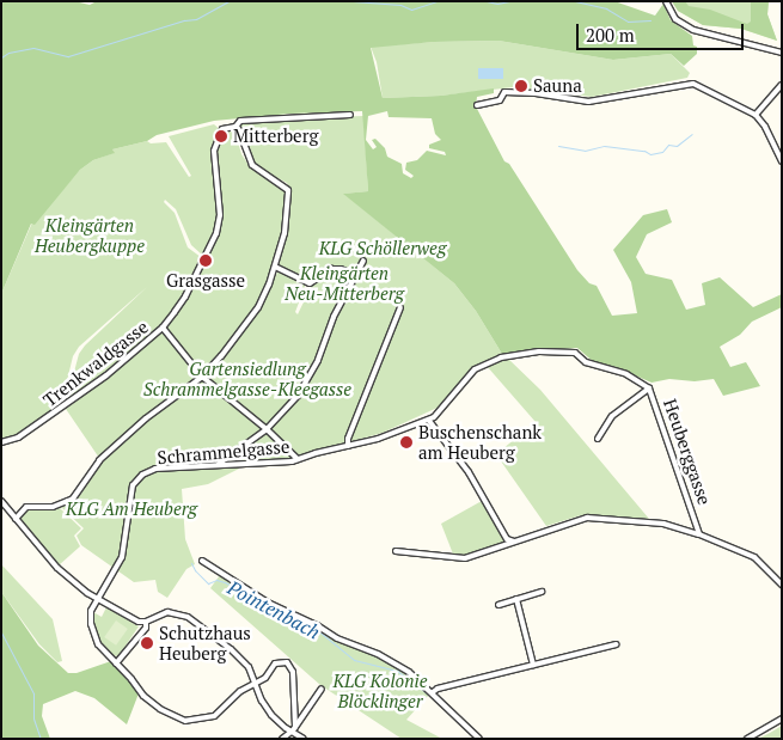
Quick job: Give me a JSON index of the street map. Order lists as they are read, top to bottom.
{
  "streets": {
    "street": ["Trenkwaldgasse", "Schrammelgasse", "Heuberggasse"]
  },
  "crossings": [
    ["Schrammelgasse", "Heuberggasse"]
  ],
  "water": ["Pointenbach"],
  "parks": [
    "Kleingärten Heubergkuppe",
    "KLG Schöllerweg",
    "Kleingärten Neu-Mitterberg",
    "Gartensiedlung Schrammelgasse-Kleegasse",
    "KLG Am Heuberg",
    "KLG Kolonie Blöcklinger"
  ],
  "places": [
    "Sauna",
    "Mitterberg",
    "Grasgasse",
    "Buschenschank am Heuberg",
    "Schutzhaus Heuberg"
  ],
  "scale_bar": "200 m"
}
